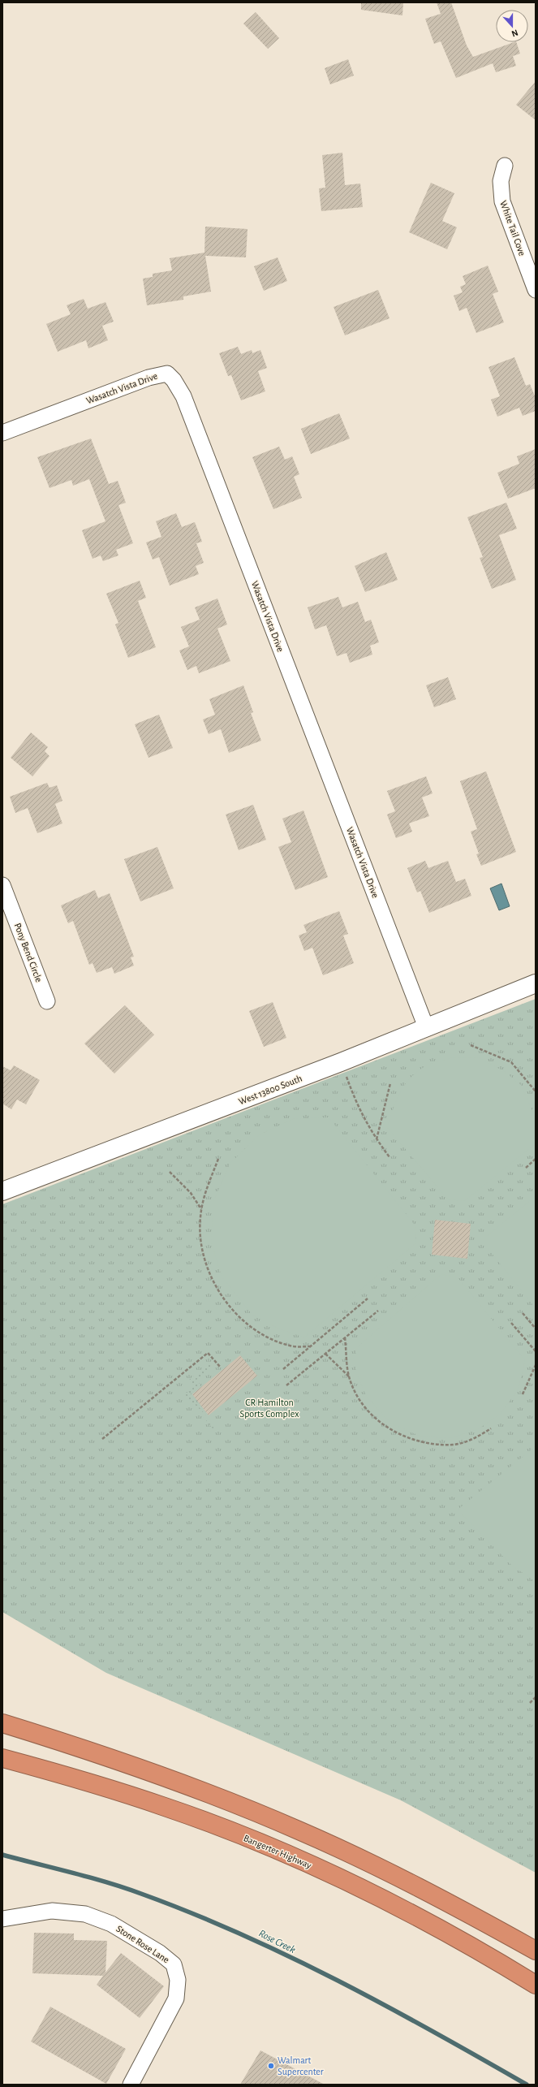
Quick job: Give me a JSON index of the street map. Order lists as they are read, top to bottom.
{
  "streets": {
    "highway": ["Bangerter Highway"],
    "street": [
      "White Tail Cove",
      "Wasatch Vista Drive",
      "Pony Bend Circle",
      "West 13800 South",
      "Stone Rose Lane"
    ]
  },
  "crossings": [
    ["Wasatch Vista Drive", "West 13800 South"]
  ],
  "water": ["Rose Creek"],
  "parks": ["CR Hamilton Sports Complex"],
  "places": ["Walmart Supercenter"],
  "north": "bottom"
}
